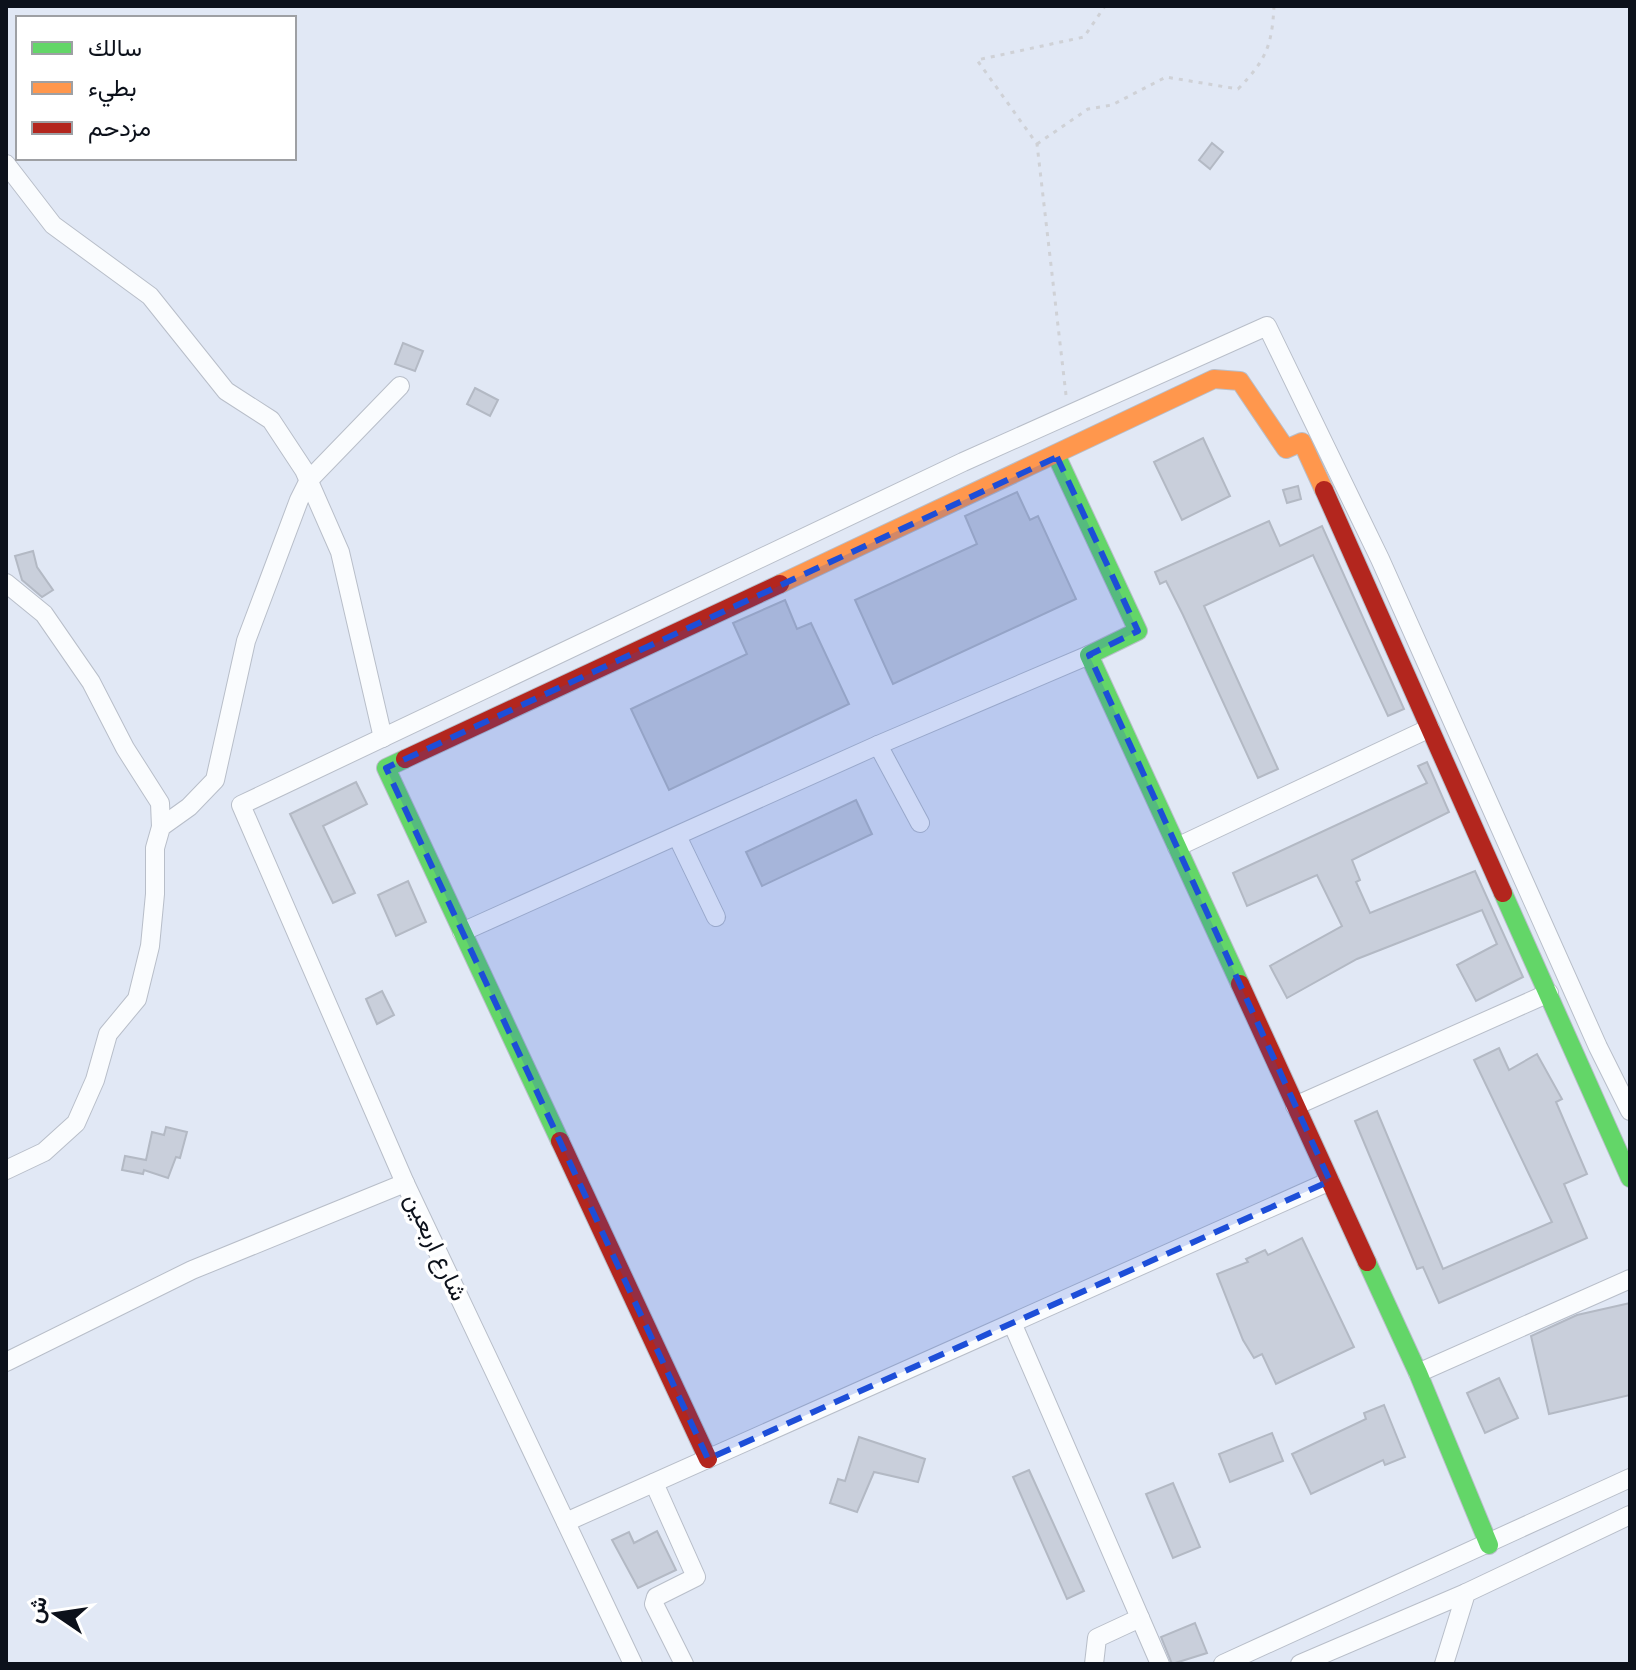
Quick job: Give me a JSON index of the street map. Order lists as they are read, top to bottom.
{
  "streets": {
    "street": ["شارع اربعين"]
  },
  "legend": ["سالك", "بطيء", "مزدحم"],
  "north": "left"
}
